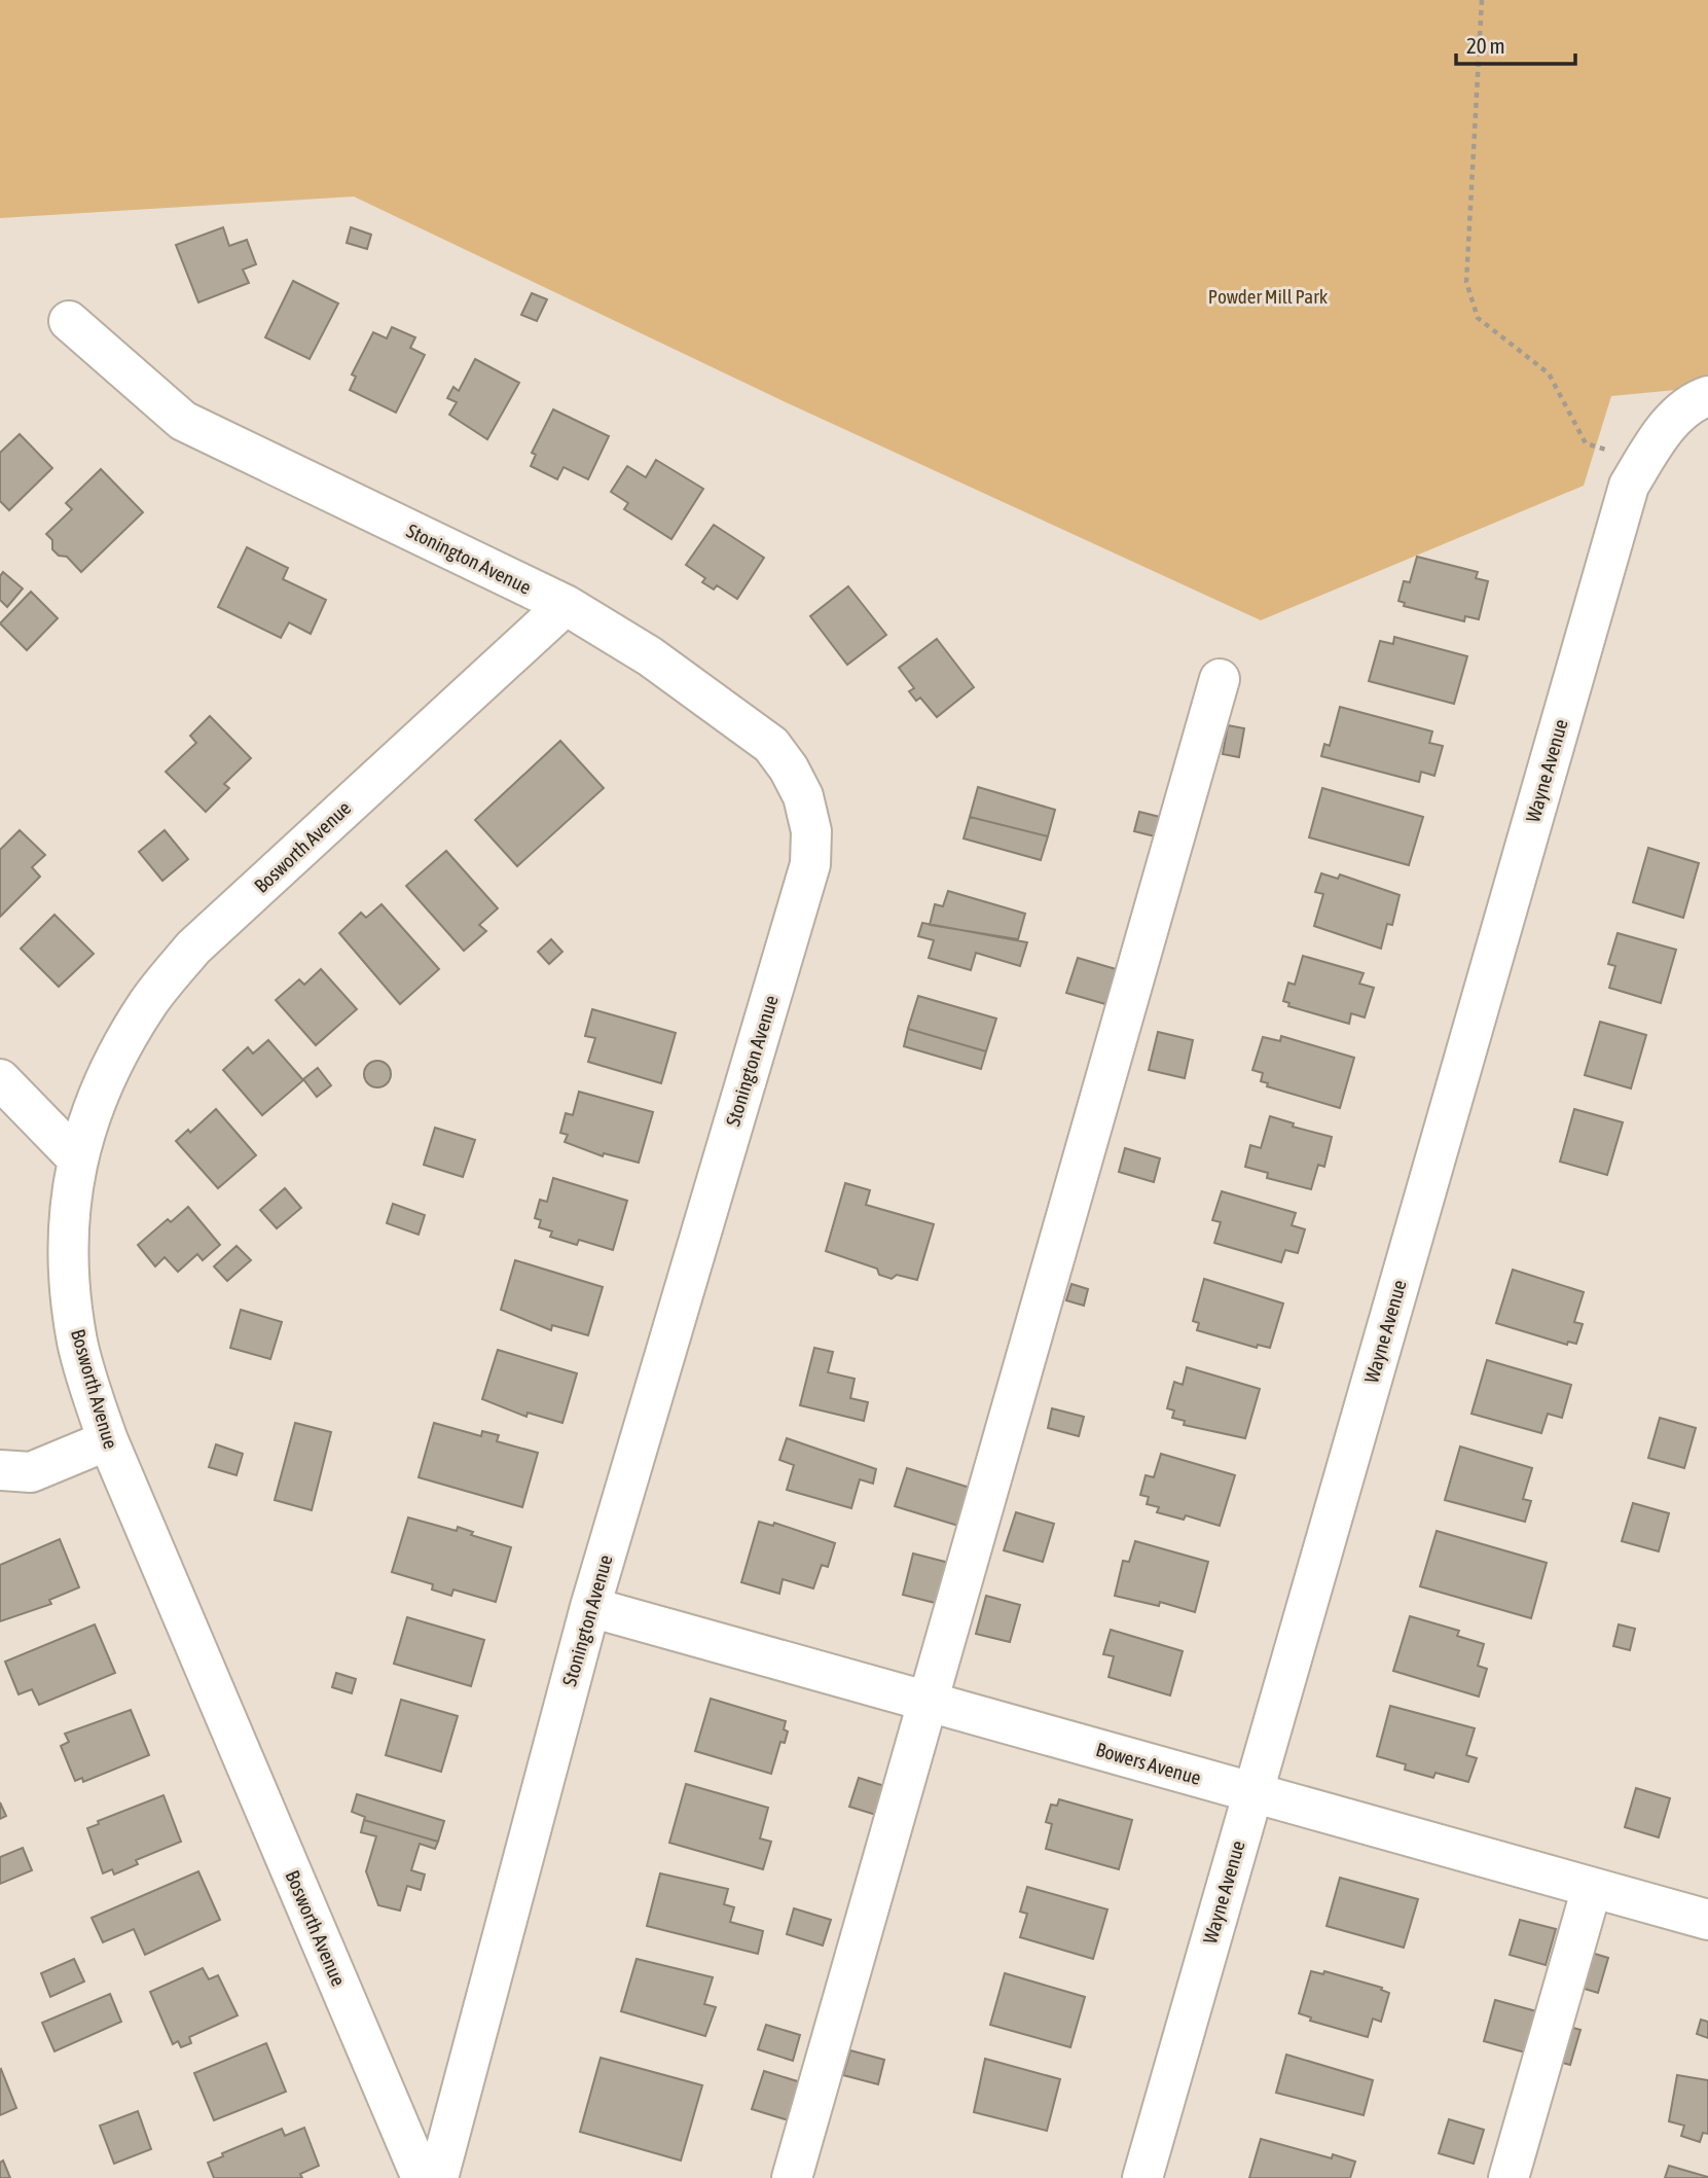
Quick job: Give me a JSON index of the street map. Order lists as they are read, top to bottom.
{
  "streets": {
    "street": [
      "Stonington Avenue",
      "Wayne Avenue",
      "Bosworth Avenue",
      "Bowers Avenue"
    ]
  },
  "crossings": [
    ["Stonington Avenue", "Bosworth Avenue"],
    ["Stonington Avenue", "Bowers Avenue"],
    ["Wayne Avenue", "Bowers Avenue"]
  ],
  "parks": ["Powder Mill Park"],
  "scale_bar": "20 m"
}
